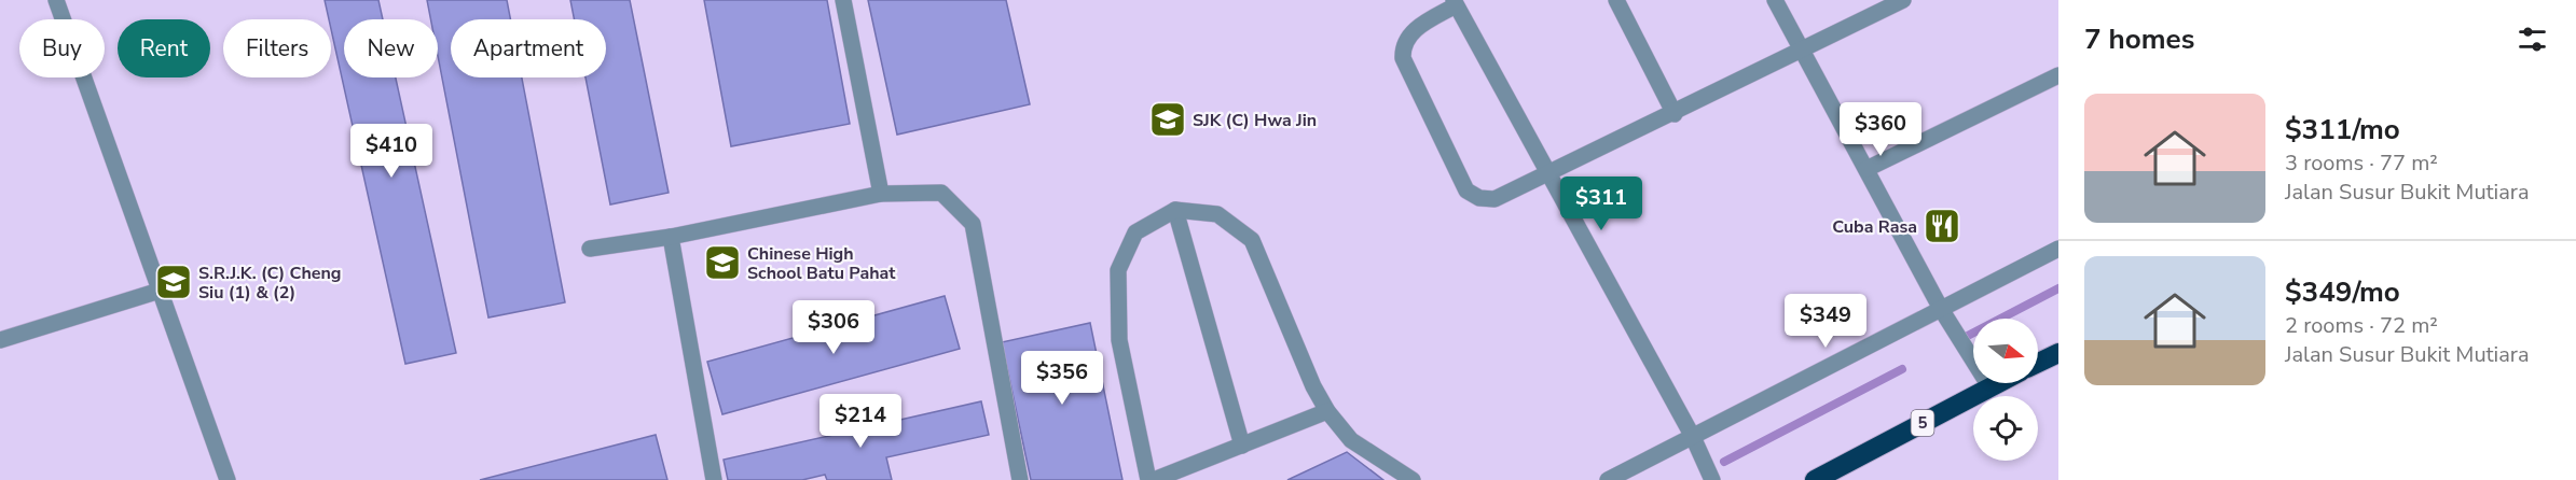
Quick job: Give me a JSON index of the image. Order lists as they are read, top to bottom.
{
  "streets": {
    "highway": ["5"]
  },
  "places": {
    "school or university": ["SJK (C) Hwa Jin", "Chinese High School Batu Pahat", "S.R.J.K. (C) Cheng Siu (1) & (2)"],
    "restaurant": ["Cuba Rasa"]
  },
  "north": "right",
  "page": {
    "heading": "7 homes",
    "chip": [
      "Buy",
      "Rent",
      "Filters",
      "New",
      "Apartment"
    ],
    "list": [
      {
        "name": "$311/mo",
        "note": "3 rooms · 77 m² · Jalan Susur Bukit Mutiara"
      },
      {
        "name": "$349/mo",
        "note": "2 rooms · 72 m² · Jalan Susur Bukit Mutiara"
      }
    ],
    "price": [
      "$360",
      "$410",
      "$311",
      "$349",
      "$306",
      "$356",
      "$214"
    ]
  }
}
